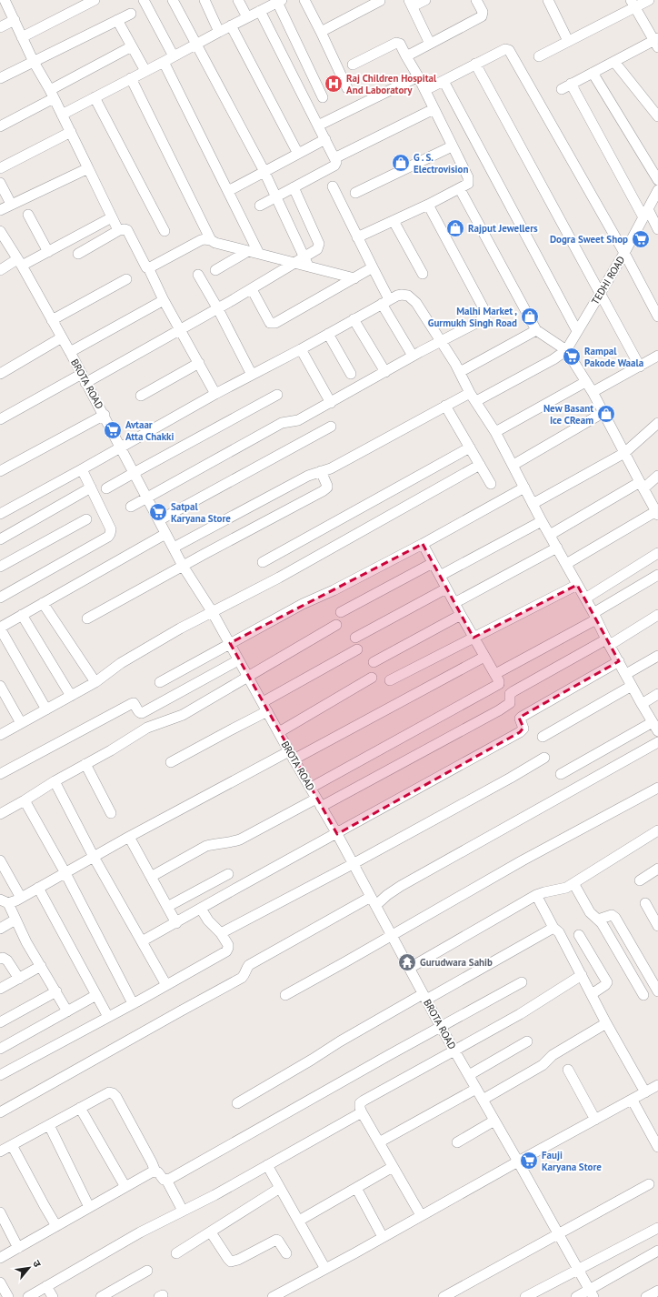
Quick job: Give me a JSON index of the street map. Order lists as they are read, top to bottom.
{
  "streets": {
    "street": ["TEDHI ROAD", "BROTA ROAD"]
  },
  "places": {
    "hospital": ["Raj Children Hospital And Laboratory"],
    "shop": [
      "G . S. Electrovision",
      "Rajput Jewellers",
      "Malhi Market , Gurmukh Singh Road",
      "New Basant Ice CReam"
    ],
    "supermarket": [
      "Dogra Sweet Shop",
      "Rampal Pakode Waala",
      "Avtaar Atta Chakki",
      "Satpal Karyana Store",
      "Fauji Karyana Store"
    ],
    "temple": ["Gurudwara Sahib"]
  },
  "north": "top right"
}
